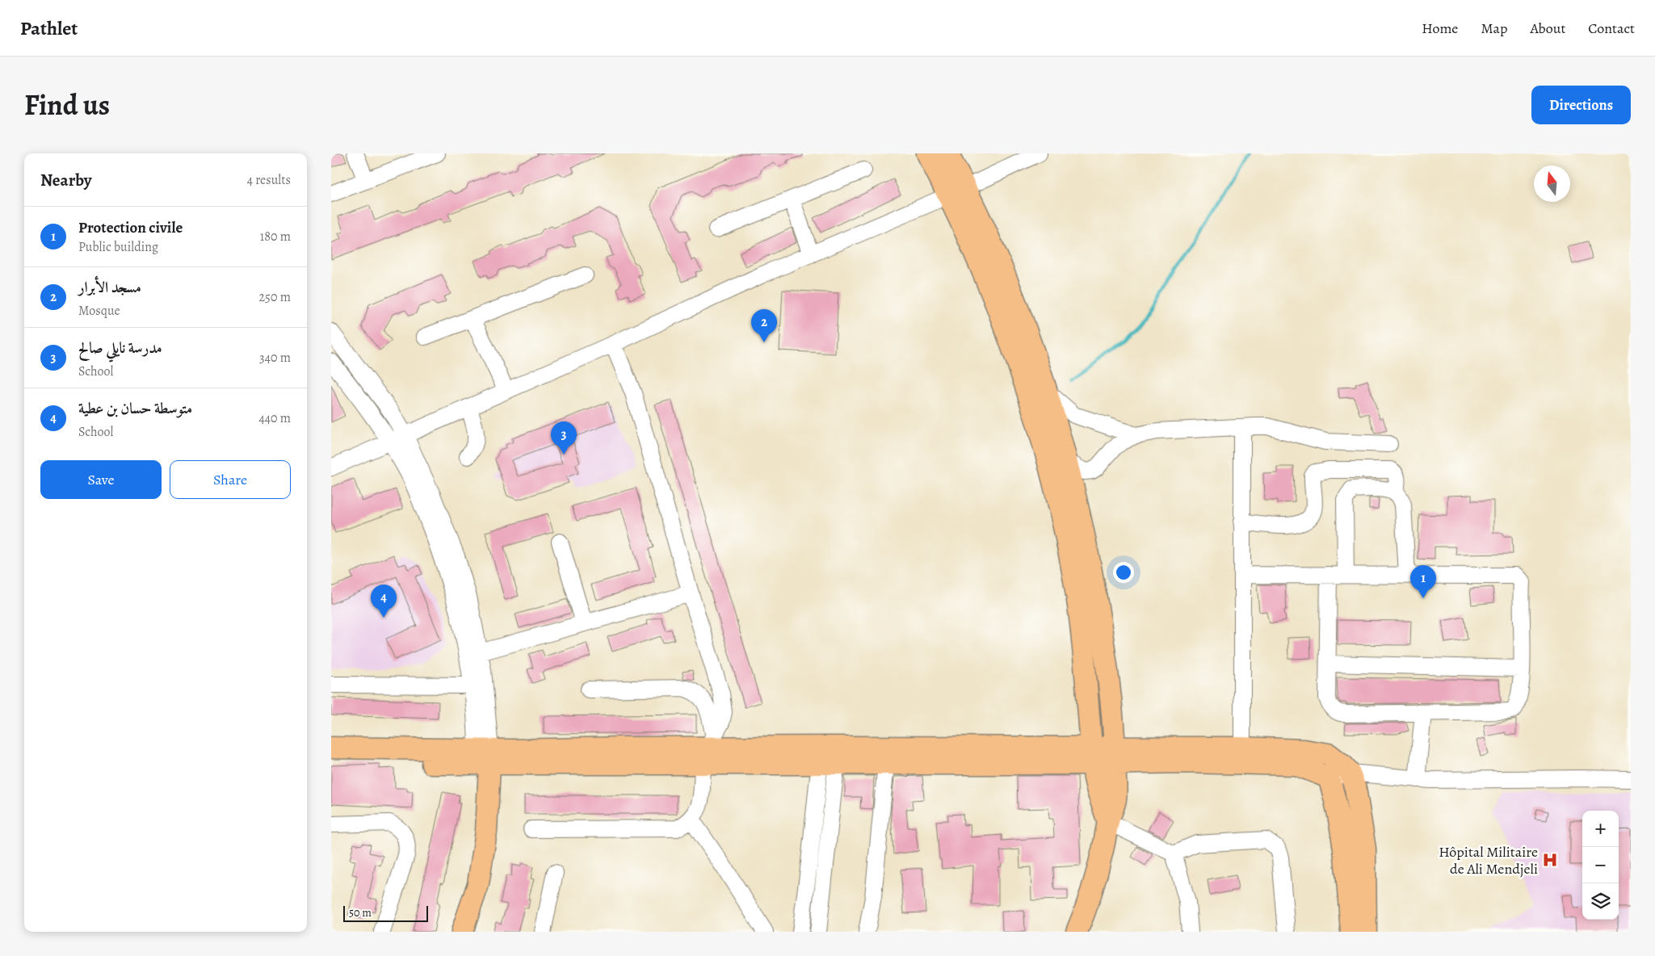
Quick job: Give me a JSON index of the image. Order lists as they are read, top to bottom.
{
  "places": {
    "hospital": ["Hôpital Militaire de Ali Mendjeli"]
  },
  "scale_bar": "50 m",
  "north": "top",
  "page": {
    "header": "Pathlet",
    "nav": [
      "Home",
      "Map",
      "About",
      "Contact"
    ],
    "title": "Find us",
    "buttons": [
      "Directions",
      ["Save", "Share"]
    ],
    "heading": ["Nearby", "4 results"],
    "list": [
      {
        "mark": "1",
        "name": "Protection civile",
        "note": "Public building",
        "value": "180 m"
      },
      {
        "mark": "2",
        "name": "مسجد الأبرار",
        "note": "Mosque",
        "value": "250 m"
      },
      {
        "mark": "3",
        "name": "مدرسة نايلي صالح",
        "note": "School",
        "value": "340 m"
      },
      {
        "mark": "4",
        "name": "متوسطة حسان بن عطية",
        "note": "School",
        "value": "440 m"
      }
    ],
    "pins": [
      "2",
      "3",
      "1",
      "4"
    ],
    "map_buttons": ["+", "−"],
    "scale": "50 m"
  }
}
